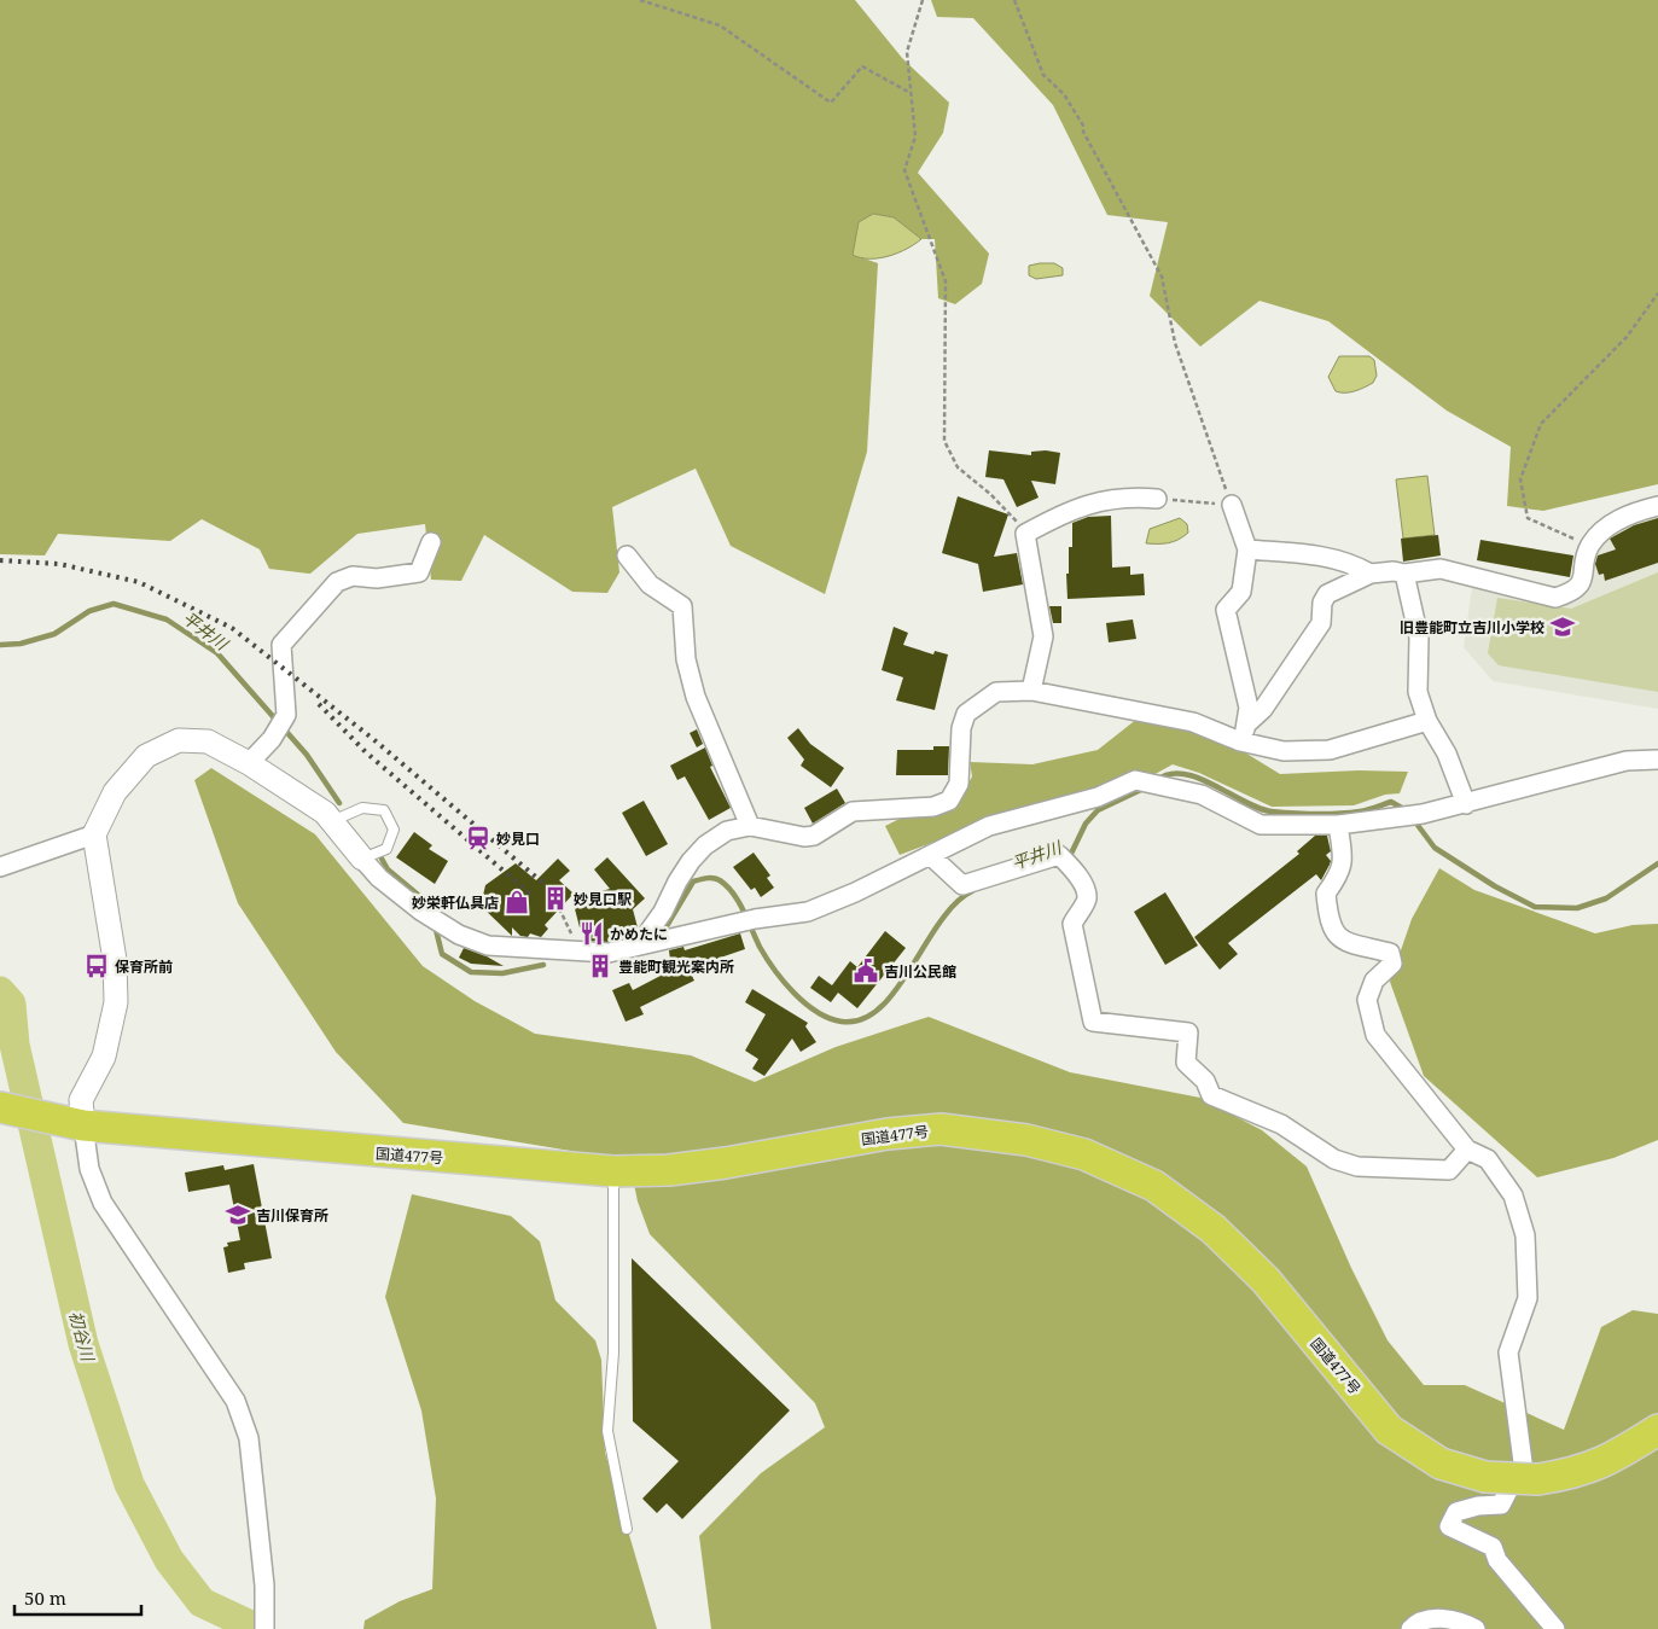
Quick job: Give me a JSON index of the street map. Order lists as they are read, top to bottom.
{
  "streets": {
    "highway": ["国道477号"]
  },
  "water": ["平井川", "初谷川"],
  "places": {
    "school or university": ["旧豊能町立吉川小学校", "吉川保育所"],
    "station": ["妙見口"],
    "building": ["妙見口駅", "豊能町観光案内所"],
    "shop": ["妙栄軒仏具店"],
    "restaurant": ["かめたに"],
    "bus stop": ["保育所前"],
    "public building": ["吉川公民館"]
  },
  "scale_bar": "50 m"
}
